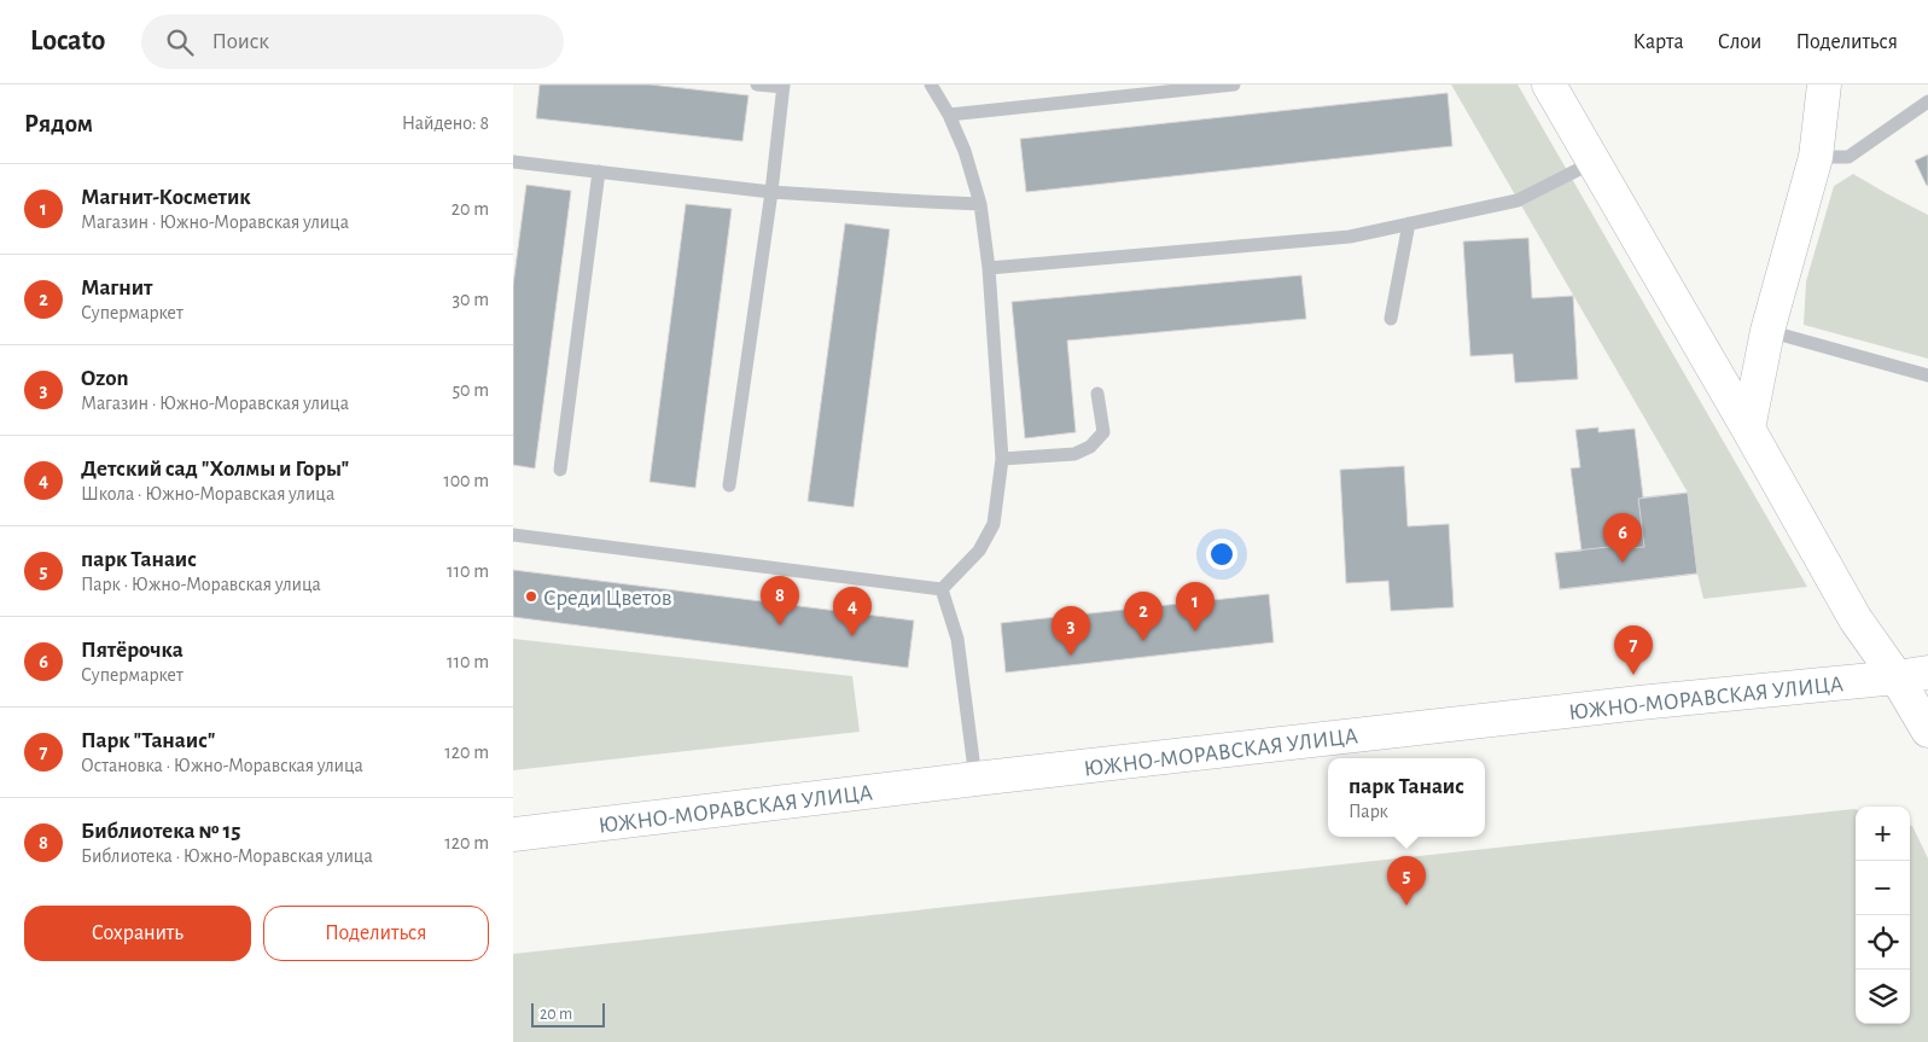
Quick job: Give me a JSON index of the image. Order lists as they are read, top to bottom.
{
  "streets": {
    "main road": ["ЮЖНО-МОРАВСКАЯ УЛИЦА"]
  },
  "places": ["Среди Цветов"],
  "scale_bar": "20 m",
  "page": {
    "header": "Locato",
    "search": "Поиск",
    "nav": ["Карта", "Слои", "Поделиться"],
    "heading": ["Рядом", "Найдено: 8"],
    "list": [
      {
        "mark": "1",
        "name": "Магнит-Косметик",
        "note": "Магазин · Южно-Моравская улица",
        "value": "20 m"
      },
      {
        "mark": "2",
        "name": "Магнит",
        "note": "Супермаркет",
        "value": "30 m"
      },
      {
        "mark": "3",
        "name": "Ozon",
        "note": "Магазин · Южно-Моравская улица",
        "value": "50 m"
      },
      {
        "mark": "4",
        "name": "Детский сад \"Холмы и Горы\"",
        "note": "Школа · Южно-Моравская улица",
        "value": "100 m"
      },
      {
        "mark": "5",
        "name": "парк Танаис",
        "note": "Парк · Южно-Моравская улица",
        "value": "110 m"
      },
      {
        "mark": "6",
        "name": "Пятёрочка",
        "note": "Супермаркет",
        "value": "110 m"
      },
      {
        "mark": "7",
        "name": "Парк \"Танаис\"",
        "note": "Остановка · Южно-Моравская улица",
        "value": "120 m"
      },
      {
        "mark": "8",
        "name": "Библиотека № 15",
        "note": "Библиотека · Южно-Моравская улица",
        "value": "120 m"
      }
    ],
    "pins": [
      "6",
      "8",
      "1",
      "4",
      "2",
      "3",
      "7",
      "5"
    ],
    "popup": ["парк Танаис", "Парк"],
    "map_buttons": ["+", "−"],
    "buttons": ["Сохранить", "Поделиться"],
    "scale": "20 m"
  }
}
